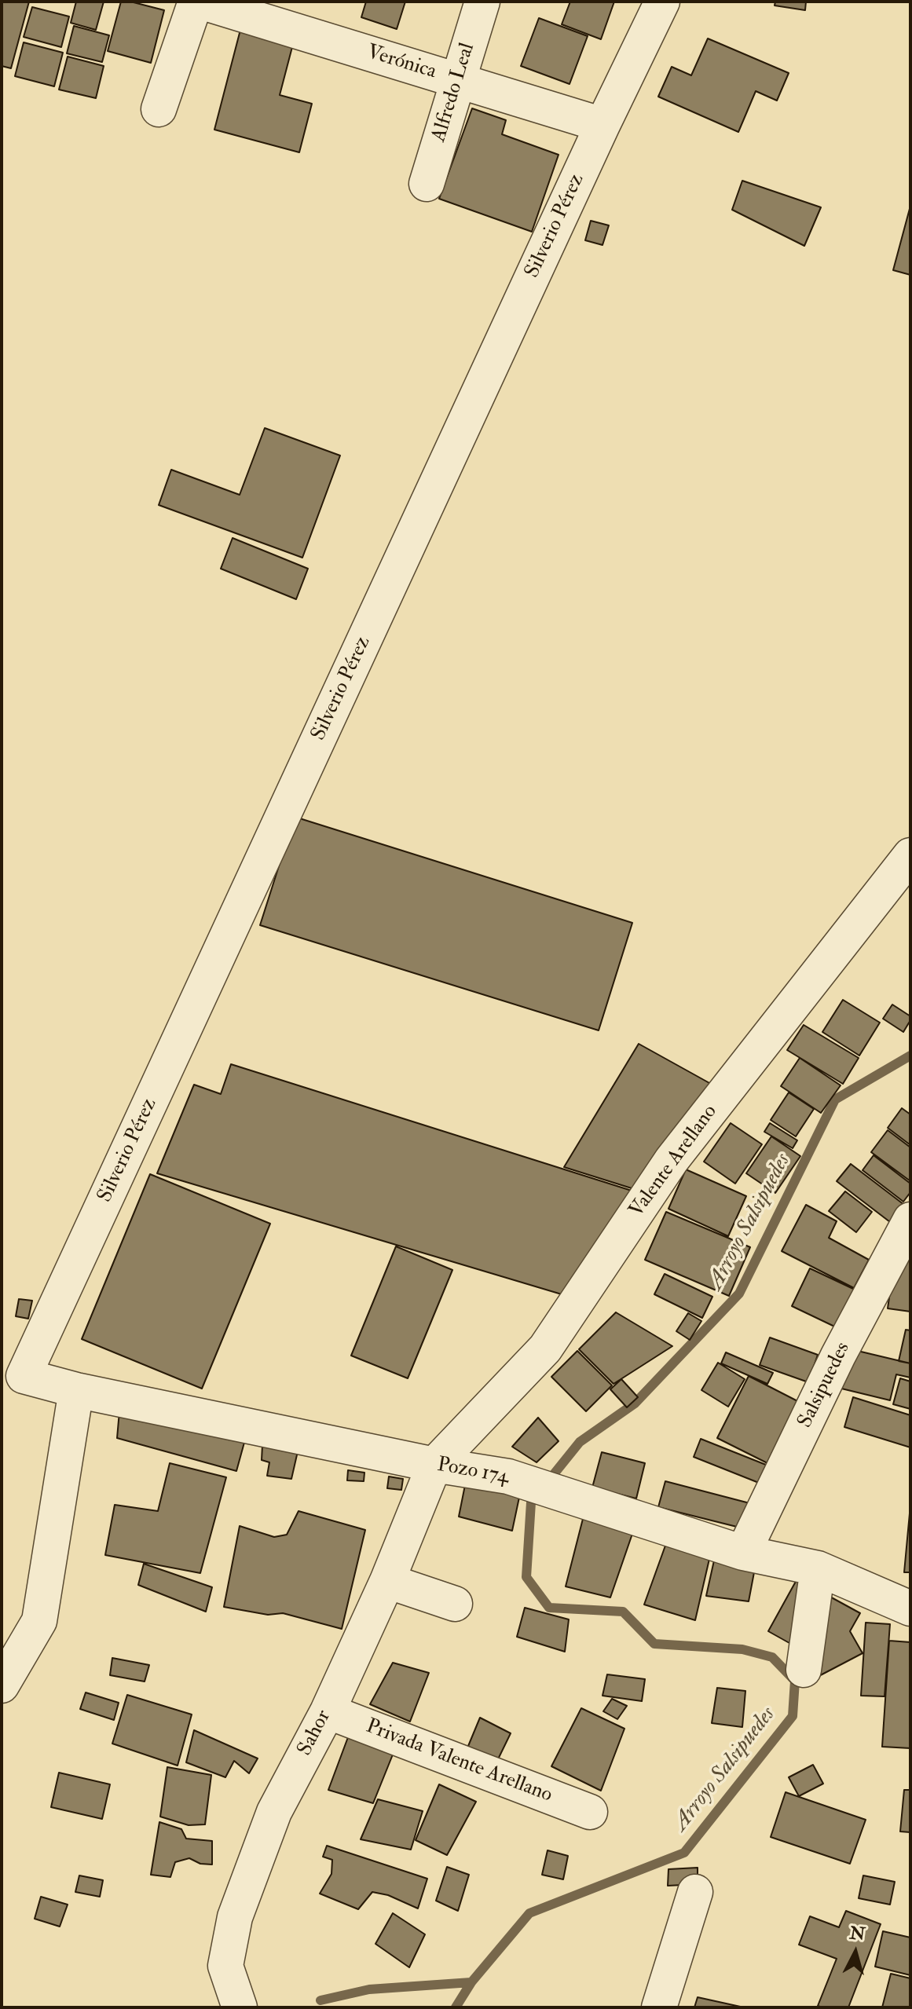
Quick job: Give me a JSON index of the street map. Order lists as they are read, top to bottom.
{
  "streets": {
    "street": [
      "Verónica",
      "Alfredo Leal",
      "Silverio Pérez",
      "Valente Arellano",
      "Salsipuedes",
      "Pozo 174",
      "Sahor",
      "Privada Valente Arellano"
    ]
  },
  "crossings": [
    ["Verónica", "Alfredo Leal"],
    ["Verónica", "Silverio Pérez"],
    ["Silverio Pérez", "Pozo 174"],
    ["Valente Arellano", "Pozo 174"],
    ["Valente Arellano", "Sahor"],
    ["Salsipuedes", "Pozo 174"],
    ["Pozo 174", "Sahor"],
    ["Sahor", "Privada Valente Arellano"]
  ],
  "water": ["Arroyo Salsipuedes"],
  "north": "top"
}
